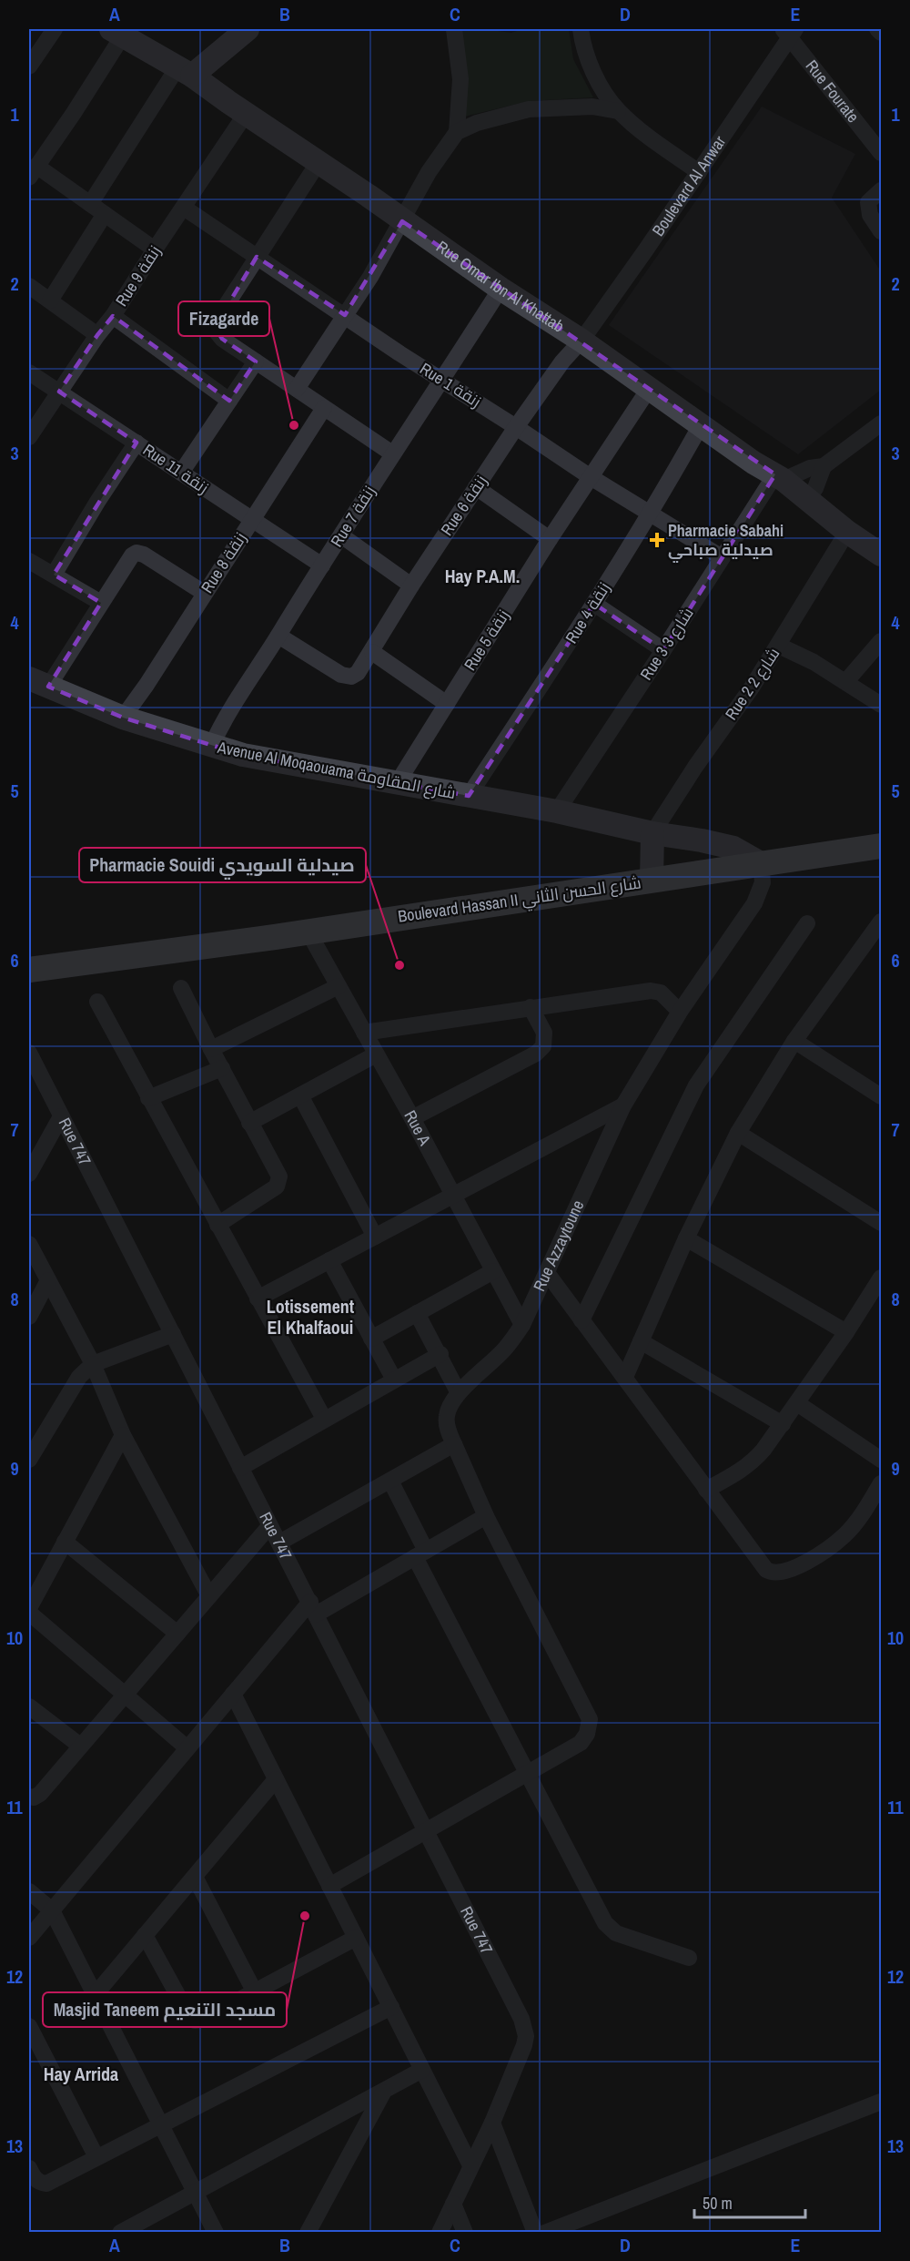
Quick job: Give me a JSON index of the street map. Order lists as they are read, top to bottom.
{
  "streets": {
    "main road": ["Boulevard Hassan II شارع الحسن الثاني"],
    "street": [
      "Rue Fourate",
      "Boulevard Al Anwar",
      "Rue 9 زنقة",
      "Rue Omar Ibn Al Khattab",
      "Rue 1 زنقة",
      "Rue 11 زنقة",
      "Rue 6 زنقة",
      "Rue 7 زنقة",
      "Rue 8 زنقة",
      "Rue 4 زنقة",
      "Rue 5 زنقة",
      "Rue 3 شارع 3",
      "Rue 2 شارع 2",
      "Avenue Al Moqaouama شارع المقاومة",
      "Rue A",
      "Rue 747",
      "Rue Azzaytoune"
    ]
  },
  "crossings": [
    ["Rue Fourate", "Boulevard Al Anwar"],
    ["Boulevard Al Anwar", "Rue Omar Ibn Al Khattab"],
    ["Boulevard Al Anwar", "Rue 6 زنقة"],
    ["Rue 9 زنقة", "Rue Omar Ibn Al Khattab"],
    ["Rue 9 زنقة", "Rue 1 زنقة"],
    ["Rue 9 زنقة", "Rue 11 زنقة"],
    ["Rue Omar Ibn Al Khattab", "Rue 6 زنقة"],
    ["Rue Omar Ibn Al Khattab", "Rue 7 زنقة"],
    ["Rue Omar Ibn Al Khattab", "Rue 4 زنقة"],
    ["Rue Omar Ibn Al Khattab", "Rue 5 زنقة"],
    ["Rue Omar Ibn Al Khattab", "Rue 3 شارع 3"],
    ["Rue Omar Ibn Al Khattab", "Rue 2 شارع 2"],
    ["Rue 1 زنقة", "Rue 6 زنقة"],
    ["Rue 1 زنقة", "Rue 7 زنقة"],
    ["Rue 1 زنقة", "Rue 4 زنقة"],
    ["Rue 1 زنقة", "Rue 5 زنقة"],
    ["Rue 1 زنقة", "Rue 3 شارع 3"],
    ["Rue 11 زنقة", "Rue 7 زنقة"],
    ["Rue 11 زنقة", "Rue 8 زنقة"],
    ["Rue 6 زنقة", "Rue 7 زنقة"],
    ["Rue 7 زنقة", "Avenue Al Moqaouama شارع المقاومة"],
    ["Rue 8 زنقة", "Avenue Al Moqaouama شارع المقاومة"],
    ["Rue 4 زنقة", "Avenue Al Moqaouama شارع المقاومة"],
    ["Rue 5 زنقة", "Avenue Al Moqaouama شارع المقاومة"],
    ["Rue 3 شارع 3", "Avenue Al Moqaouama شارع المقاومة"],
    ["Rue 2 شارع 2", "Avenue Al Moqaouama شارع المقاومة"],
    ["Avenue Al Moqaouama شارع المقاومة", "Boulevard Hassan II شارع الحسن الثاني"],
    ["Avenue Al Moqaouama شارع المقاومة", "Rue Azzaytoune"],
    ["Boulevard Hassan II شارع الحسن الثاني", "Rue A"],
    ["Boulevard Hassan II شارع الحسن الثاني", "Rue Azzaytoune"],
    ["Rue A", "Rue Azzaytoune"],
    ["Rue 747", "Rue Azzaytoune"]
  ],
  "districts": ["Hay P.A.M.", "Lotissement El Khalfaoui", "Hay Arrida"],
  "places": {
    "other": ["Fizagarde", "Pharmacie Souidi صيدلية السويدي", "Masjid Taneem مسجد التنعيم"],
    "health": ["Pharmacie Sabahi صيدلية صباحي"]
  },
  "scale_bar": "50 m",
  "grid": {
    "columns": [
      "A",
      "B",
      "C",
      "D",
      "E"
    ],
    "rows": [
      "1",
      "2",
      "3",
      "4",
      "5",
      "6",
      "7",
      "8",
      "9",
      "10",
      "11",
      "12",
      "13"
    ]
  }
}
